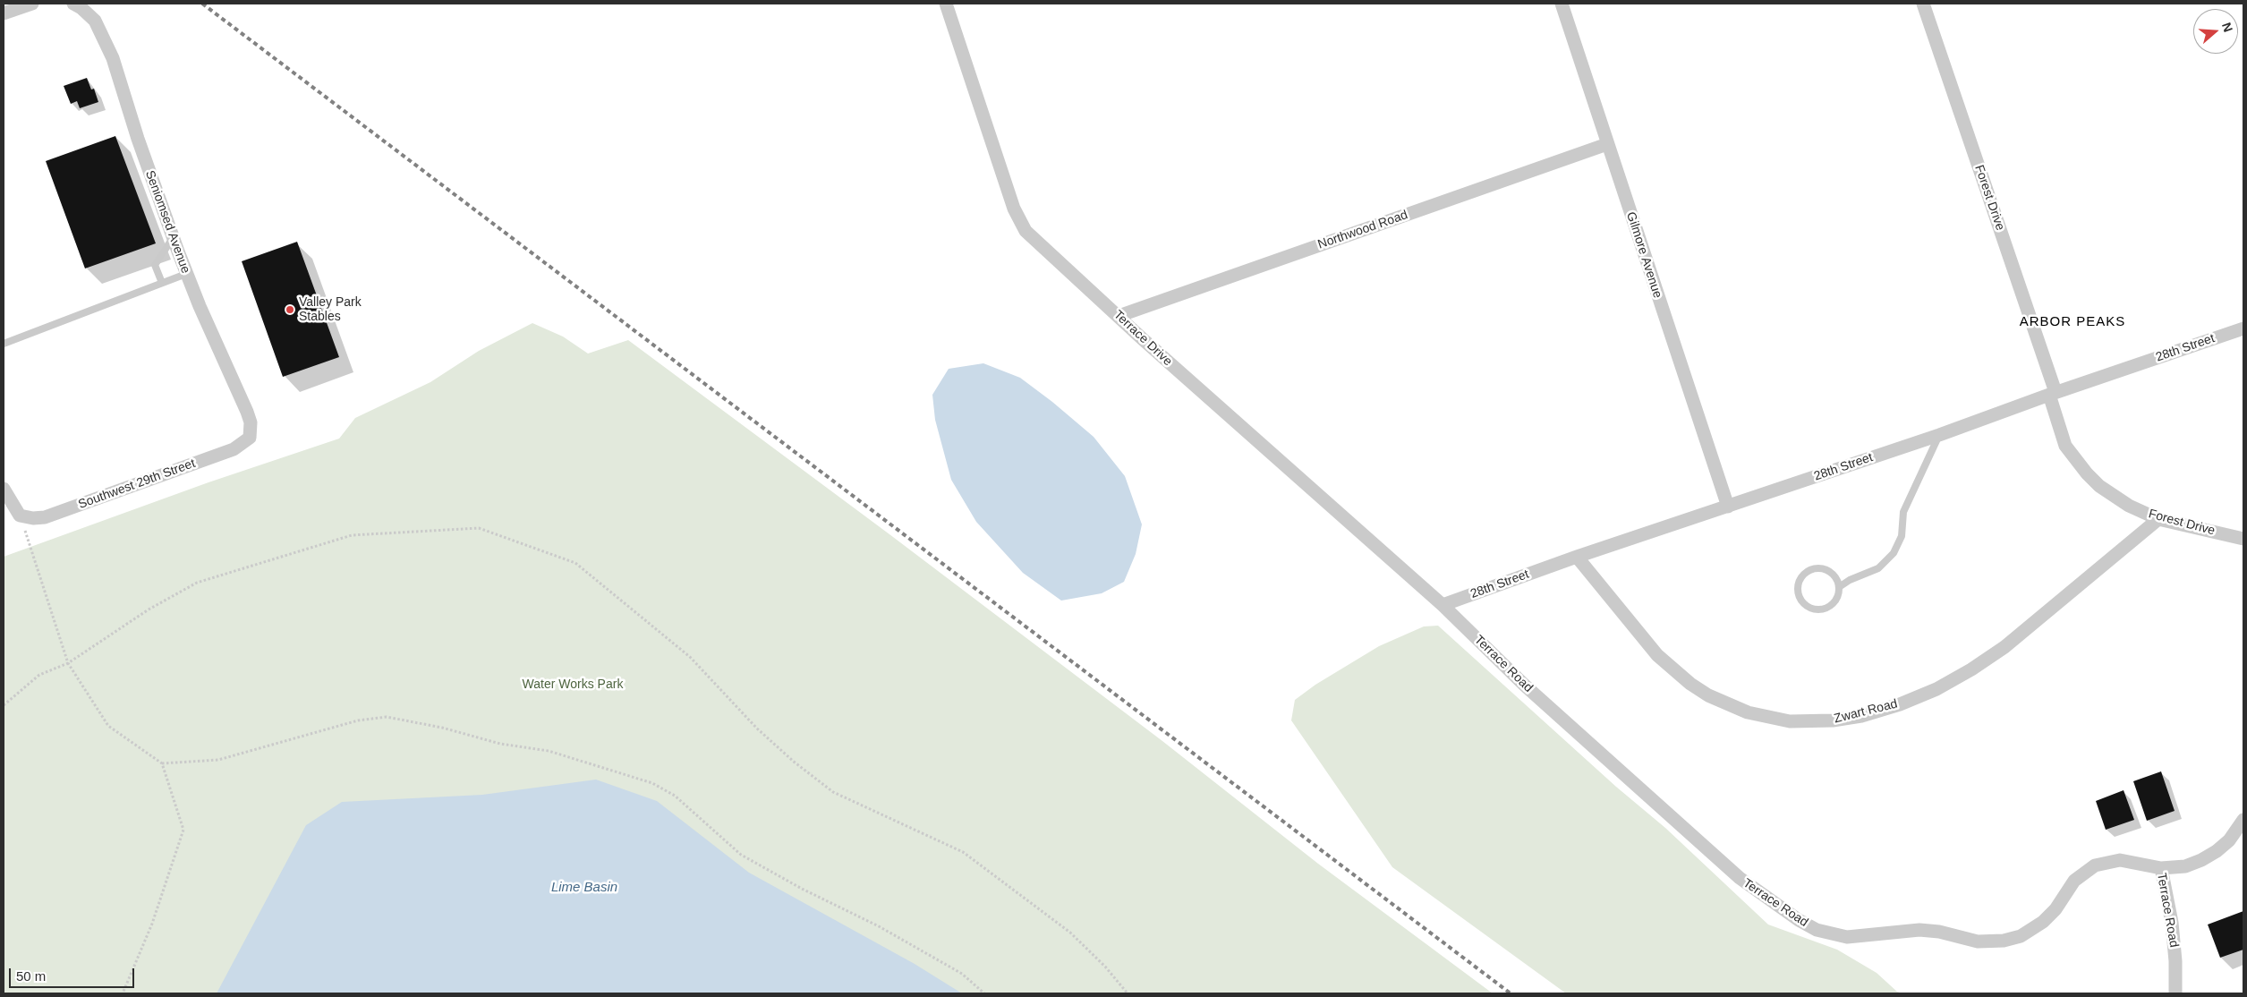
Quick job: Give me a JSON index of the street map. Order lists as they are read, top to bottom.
{
  "streets": {
    "street": [
      "Forest Drive",
      "Seniomsed Avenue",
      "Northwood Road",
      "Gilmore Avenue",
      "Terrace Drive",
      "28th Street",
      "Southwest 29th Street",
      "Terrace Road",
      "Zwart Road"
    ]
  },
  "crossings": [
    ["Forest Drive", "28th Street"],
    ["Forest Drive", "Zwart Road"],
    ["Seniomsed Avenue", "Southwest 29th Street"],
    ["Northwood Road", "Gilmore Avenue"],
    ["Northwood Road", "Terrace Drive"],
    ["Gilmore Avenue", "28th Street"],
    ["Terrace Drive", "28th Street"],
    ["Terrace Drive", "Terrace Road"],
    ["28th Street", "Terrace Road"],
    ["28th Street", "Zwart Road"]
  ],
  "districts": ["ARBOR PEAKS"],
  "water": ["Lime Basin"],
  "parks": ["Water Works Park"],
  "places": ["Valley Park Stables"],
  "scale_bar": "50 m",
  "north": "right"
}
